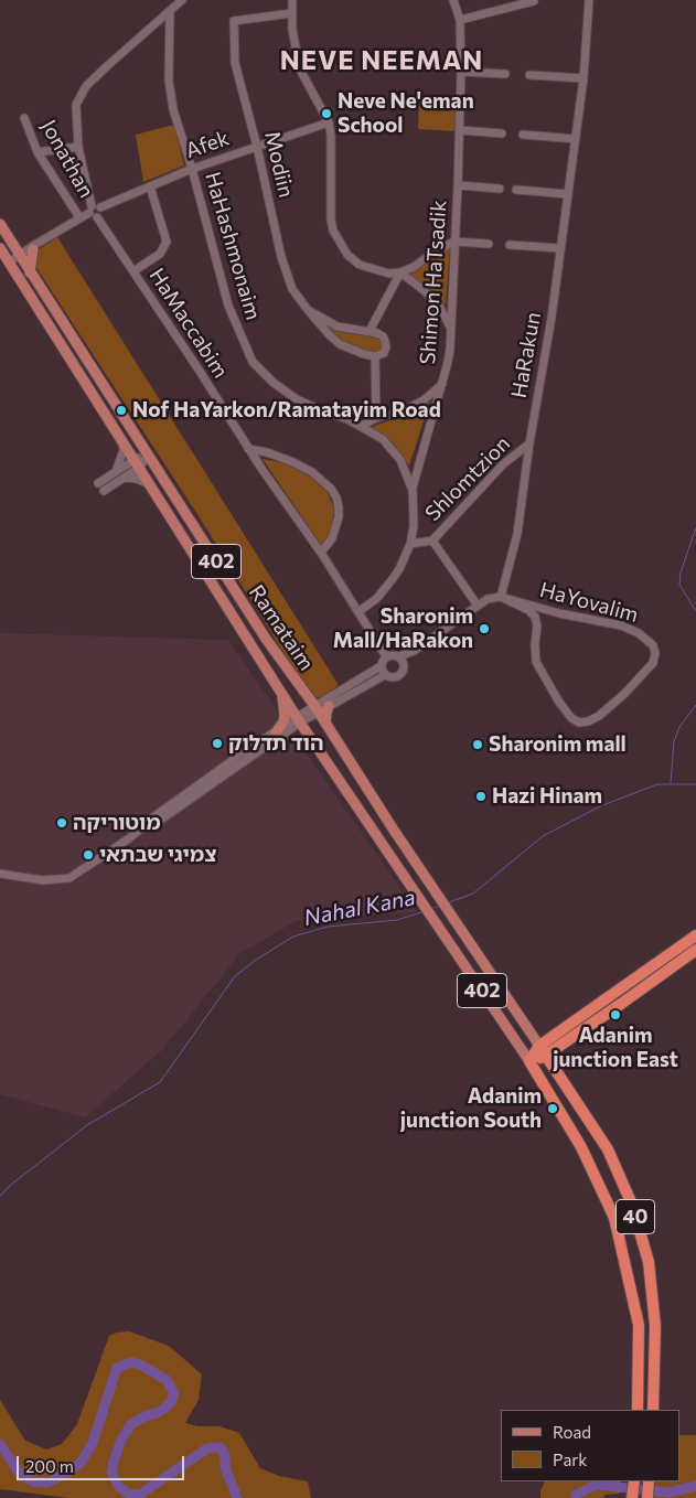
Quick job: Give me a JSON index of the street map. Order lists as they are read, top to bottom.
{
  "streets": {
    "highway": ["40"],
    "main road": ["402", "Ramataim"],
    "street": [
      "Afek",
      "Jonathan",
      "Modiin",
      "HaHashmonaim",
      "Shimon HaTsadik",
      "HaMaccabim",
      "HaRakun",
      "Shlomtzion",
      "HaYovalim"
    ]
  },
  "crossings": [
    ["Afek", "Jonathan"],
    ["Afek", "Modiin"],
    ["Afek", "HaHashmonaim"],
    ["Afek", "HaMaccabim"],
    ["Afek", "Ramataim"],
    ["HaHashmonaim", "Shimon HaTsadik"],
    ["Shimon HaTsadik", "HaMaccabim"],
    ["HaRakun", "Shlomtzion"],
    ["HaRakun", "HaYovalim"],
    ["402", "Ramataim"],
    ["402", "40"],
    ["Ramataim", "40"]
  ],
  "districts": ["NEVE NEEMAN"],
  "water": ["Nahal Kana"],
  "places": [
    "Neve Ne'eman School",
    "Nof HaYarkon/Ramatayim Road",
    "Sharonim Mall/HaRakon",
    "הוד תדלוק",
    "Sharonim mall",
    "Hazi Hinam",
    "מוטוריקה",
    "צמיגי שבתאי",
    "Adanim junction East",
    "Adanim junction South"
  ],
  "legend": ["Road", "Park"],
  "scale_bar": "200 m"
}
